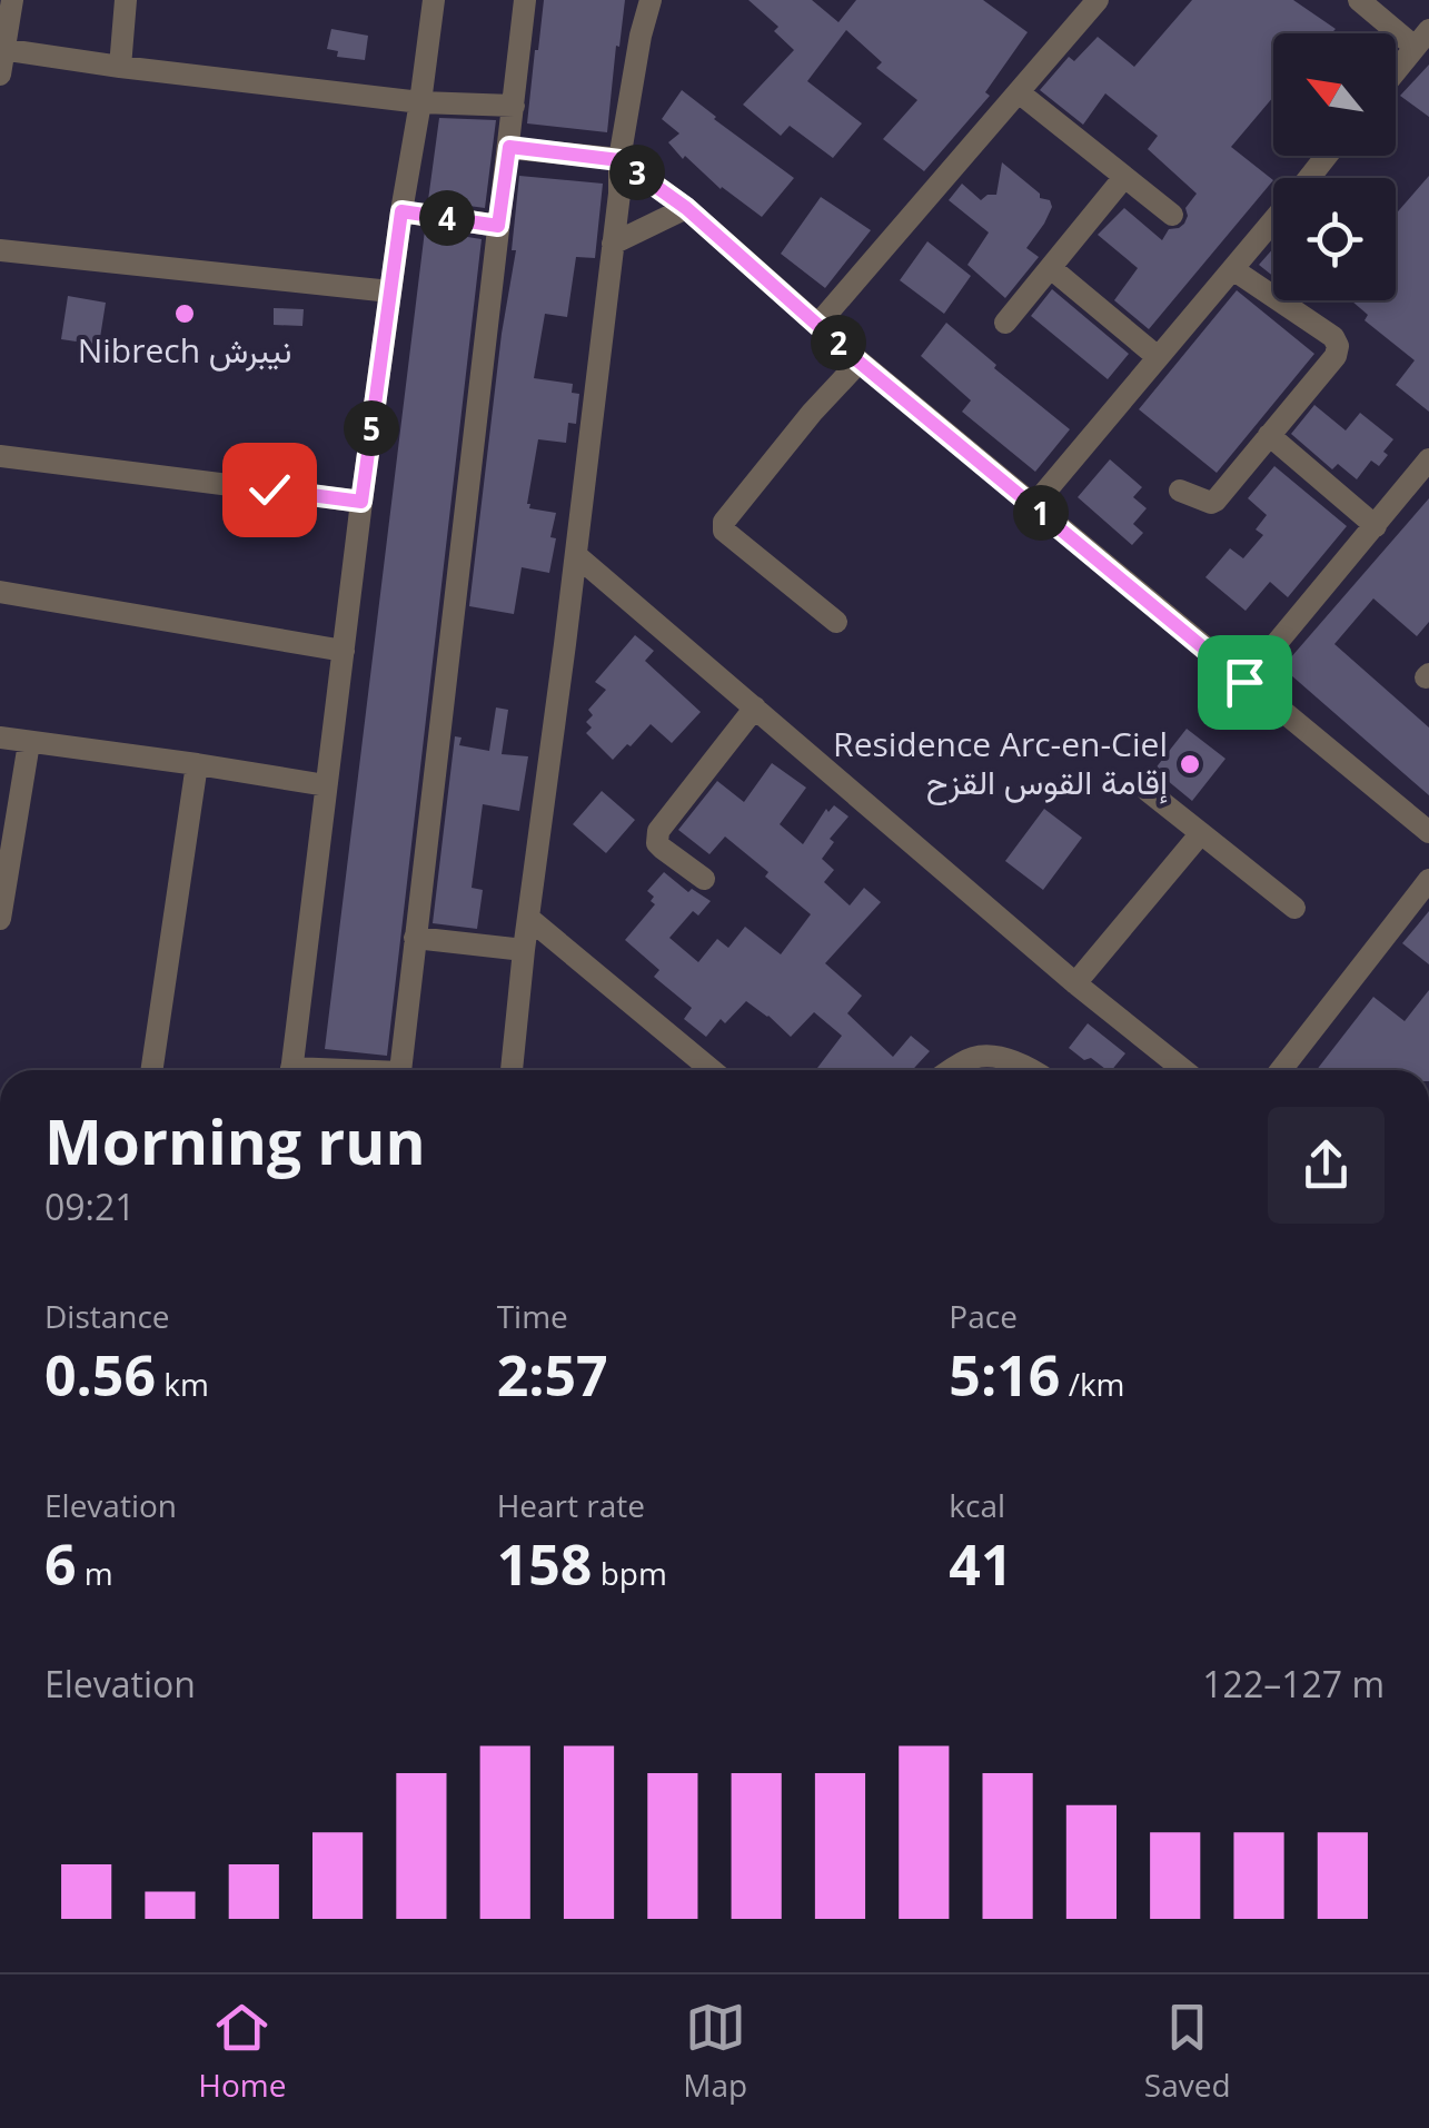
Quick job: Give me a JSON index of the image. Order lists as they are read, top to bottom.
{
  "places": ["Nibrech نيبرش", "Residence Arc-en-Ciel إقامة القوس القزح"],
  "north": "top left",
  "page": {
    "pins": [
      "3",
      "4",
      "2",
      "5",
      "1"
    ],
    "heading": ["Morning run", "09:21"],
    "stats": [
      ["Distance", "0.56 km"],
      ["Time", "2:57"],
      ["Pace", "5:16 /km"],
      ["Elevation", "6 m"],
      ["Heart rate", "158 bpm"],
      ["kcal", "41"]
    ],
    "chart": ["Elevation", "122–127 m"],
    "tabs": ["Home", "Map", "Saved"]
  }
}
